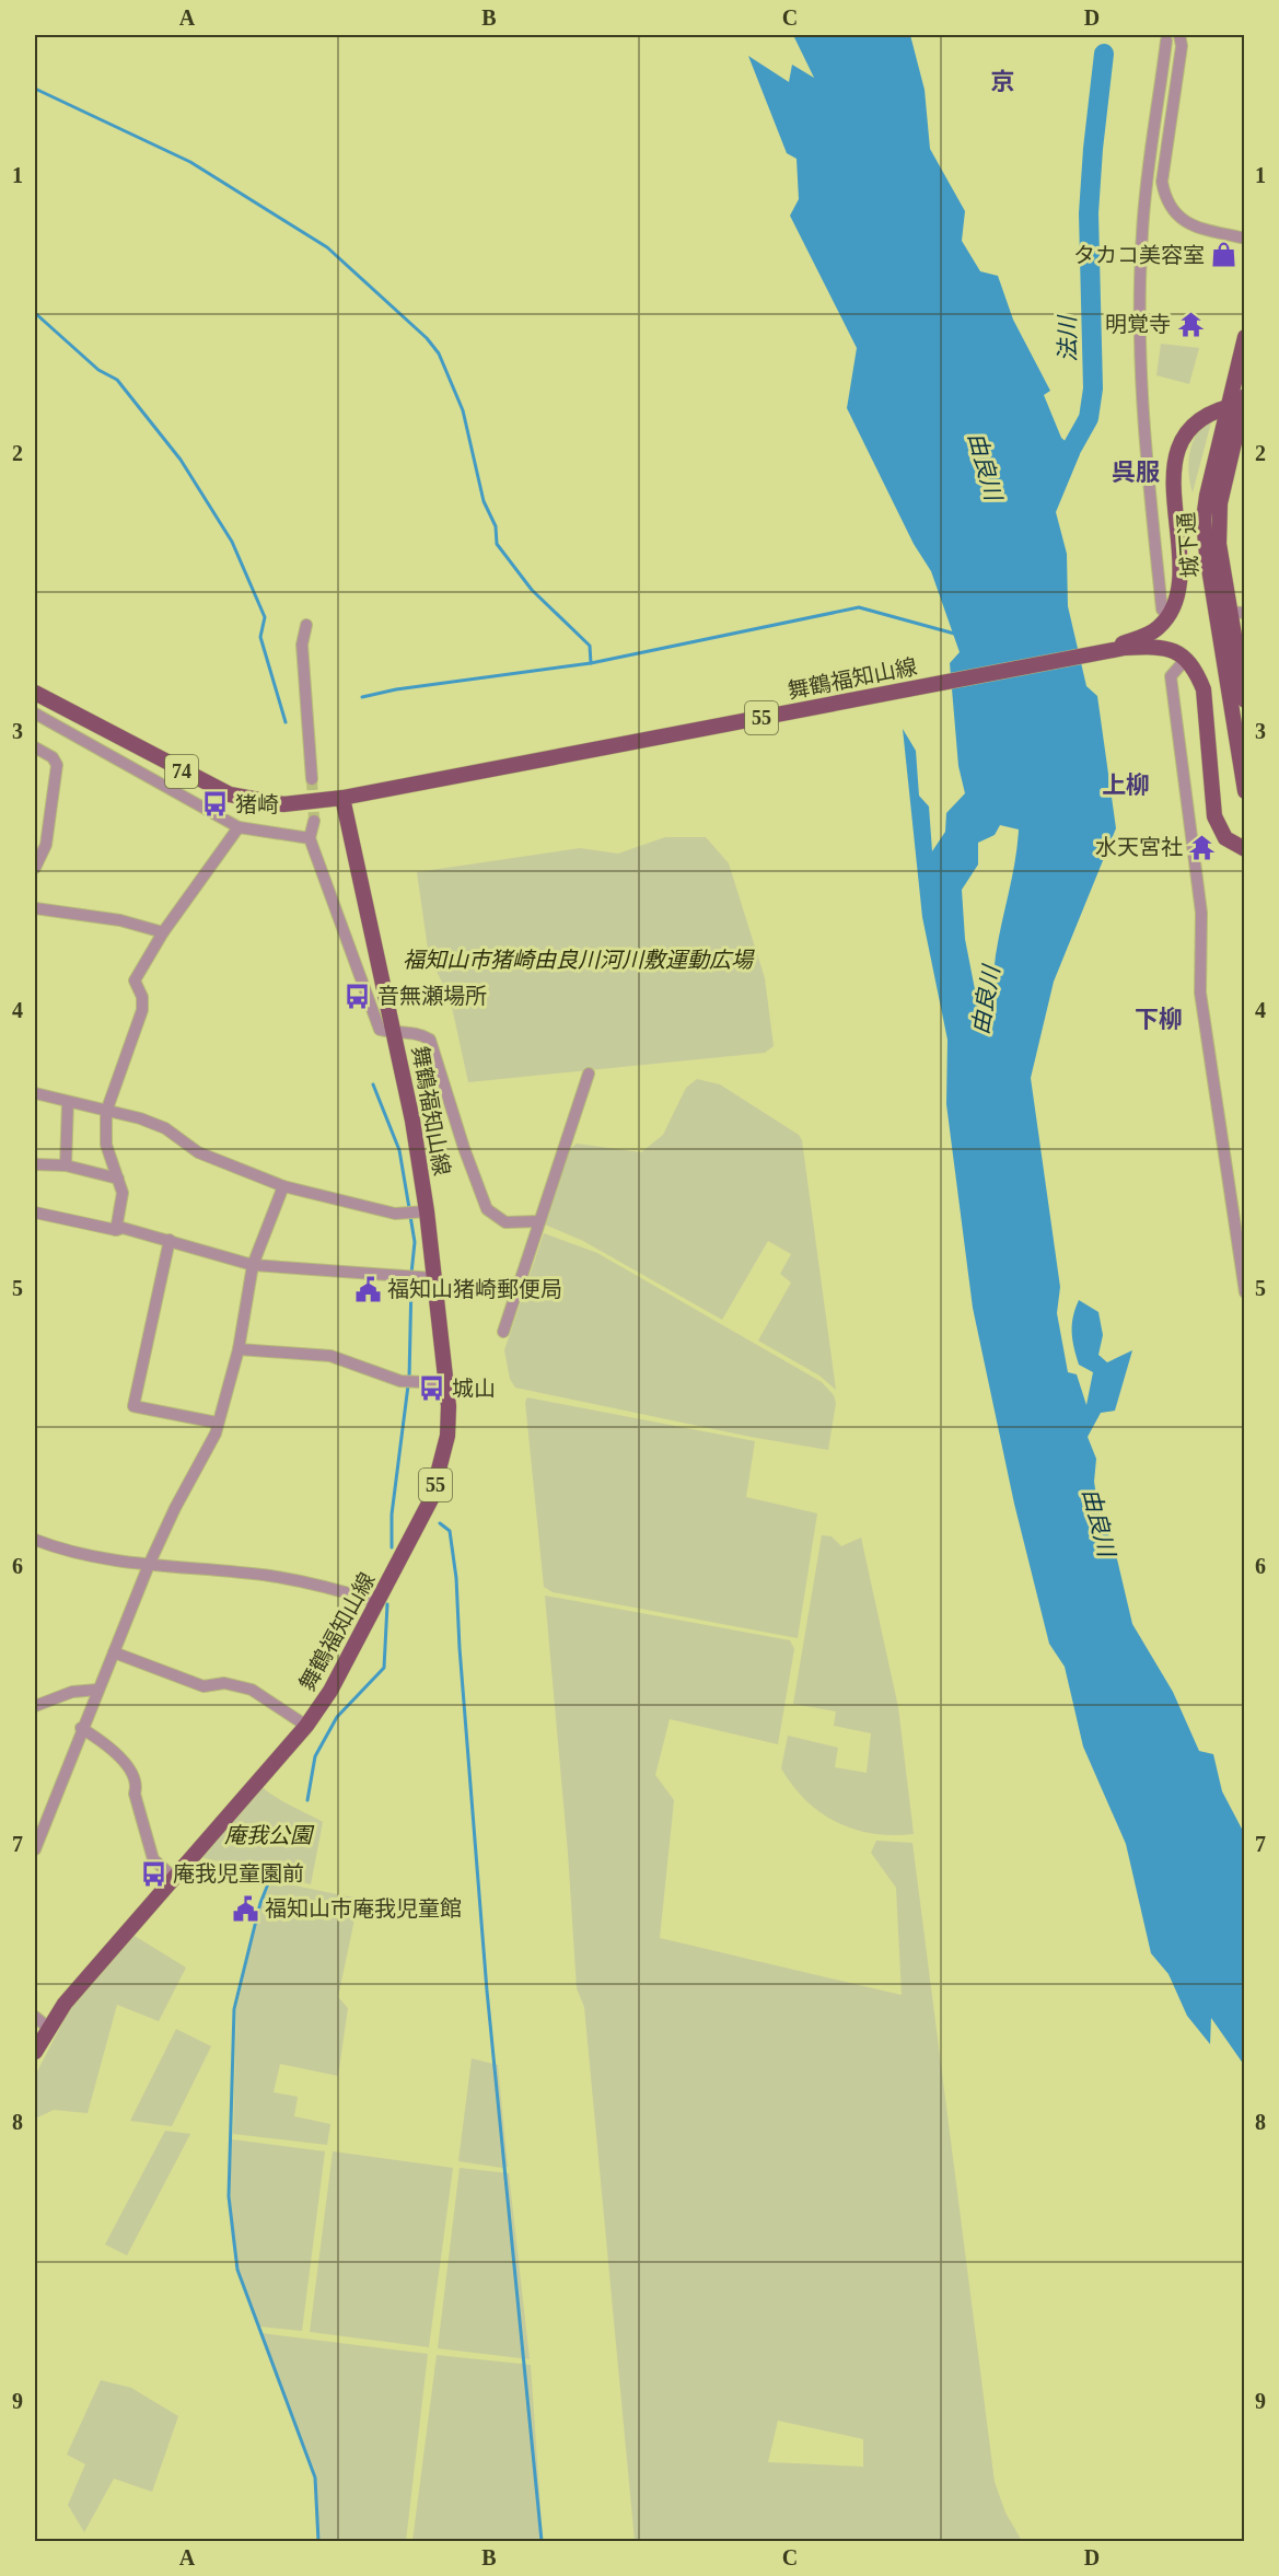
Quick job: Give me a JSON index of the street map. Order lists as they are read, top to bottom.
{
  "streets": {
    "main road": [
      "城下通",
      "舞鶴福知山線",
      "55",
      "74"
    ]
  },
  "crossings": [
    ["城下通", "舞鶴福知山線"],
    ["舞鶴福知山線", "74"]
  ],
  "districts": [
    "京",
    "呉服",
    "上柳",
    "下柳"
  ],
  "water": ["法川", "由良川"],
  "parks": ["福知山市猪崎由良川河川敷運動広場", "庵我公園"],
  "places": {
    "shop": ["タカコ美容室"],
    "temple": ["明覚寺", "水天宮社"],
    "bus stop": [
      "猪崎",
      "音無瀬場所",
      "城山",
      "庵我児童園前"
    ],
    "public building": ["福知山猪崎郵便局", "福知山市庵我児童館"]
  },
  "grid": {
    "columns": [
      "A",
      "B",
      "C",
      "D"
    ],
    "rows": [
      "1",
      "2",
      "3",
      "4",
      "5",
      "6",
      "7",
      "8",
      "9"
    ]
  }
}
